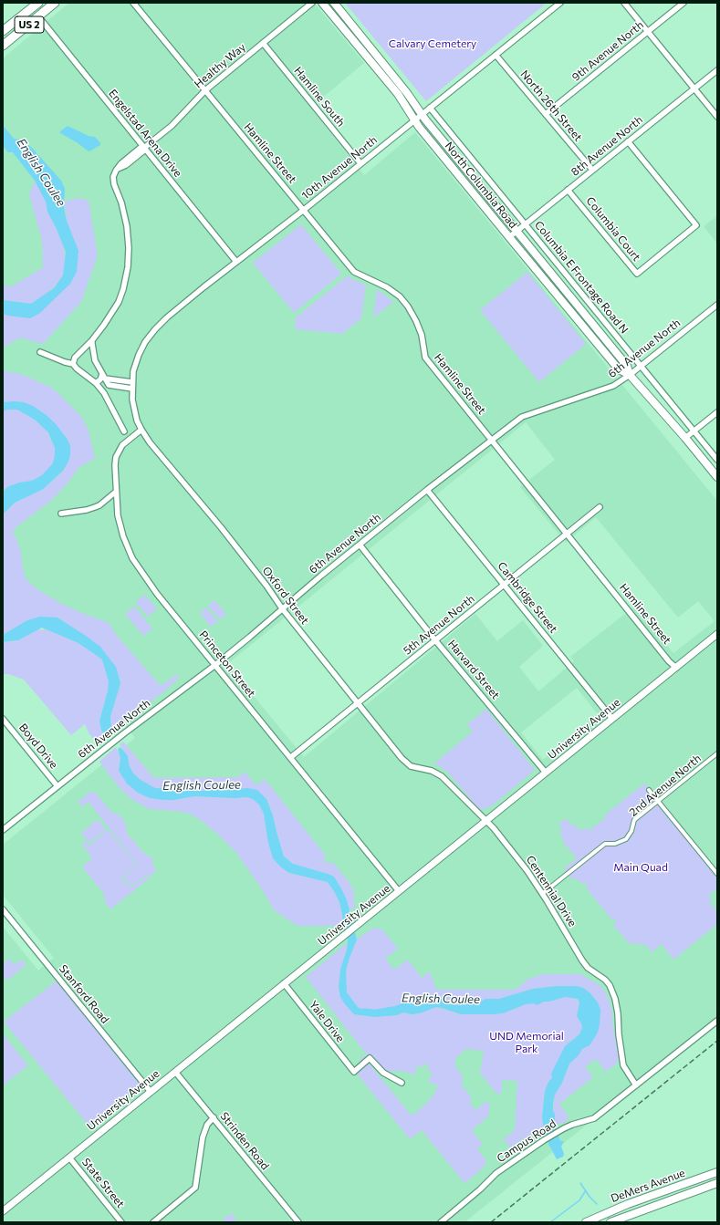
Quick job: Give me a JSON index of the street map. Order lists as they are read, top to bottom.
{
  "streets": {
    "highway": ["US 2"],
    "main road": ["North Columbia Road", "DeMers Avenue"],
    "street": [
      "9th Avenue North",
      "Healthy Way",
      "Hamline South",
      "North 26th Street",
      "Engelstad Arena Drive",
      "8th Avenue North",
      "Hamline Street",
      "10th Avenue North",
      "Columbia Court",
      "Columbia E Frontage Road N",
      "6th Avenue North",
      "Oxford Street",
      "Cambridge Street",
      "5th Avenue North",
      "Princeton Street",
      "Harvard Street",
      "University Avenue",
      "Boyd Drive",
      "2nd Avenue North",
      "Centennial Drive",
      "Stanford Road",
      "Yale Drive",
      "Strinden Road",
      "Campus Road",
      "State Street"
    ]
  },
  "crossings": [
    ["US 2", "Engelstad Arena Drive"],
    ["9th Avenue North", "North 26th Street"],
    ["Healthy Way", "Hamline South"],
    ["Healthy Way", "Engelstad Arena Drive"],
    ["Healthy Way", "Hamline Street"],
    ["Hamline South", "10th Avenue North"],
    ["North 26th Street", "8th Avenue North"],
    ["North 26th Street", "10th Avenue North"],
    ["Engelstad Arena Drive", "10th Avenue North"],
    ["8th Avenue North", "North Columbia Road"],
    ["8th Avenue North", "Columbia Court"],
    ["8th Avenue North", "Columbia E Frontage Road N"],
    ["Hamline Street", "10th Avenue North"],
    ["Hamline Street", "6th Avenue North"],
    ["Hamline Street", "5th Avenue North"],
    ["Hamline Street", "University Avenue"],
    ["10th Avenue North", "North Columbia Road"],
    ["10th Avenue North", "Columbia E Frontage Road N"],
    ["10th Avenue North", "Oxford Street"],
    ["North Columbia Road", "6th Avenue North"],
    ["Columbia E Frontage Road N", "6th Avenue North"],
    ["6th Avenue North", "Oxford Street"],
    ["6th Avenue North", "Cambridge Street"],
    ["6th Avenue North", "Princeton Street"],
    ["6th Avenue North", "Harvard Street"],
    ["6th Avenue North", "Boyd Drive"],
    ["Oxford Street", "5th Avenue North"],
    ["Oxford Street", "Princeton Street"],
    ["Oxford Street", "Centennial Drive"],
    ["Cambridge Street", "5th Avenue North"],
    ["Cambridge Street", "University Avenue"],
    ["5th Avenue North", "Princeton Street"],
    ["5th Avenue North", "Harvard Street"],
    ["Princeton Street", "University Avenue"],
    ["Harvard Street", "University Avenue"],
    ["University Avenue", "Centennial Drive"],
    ["University Avenue", "Stanford Road"],
    ["University Avenue", "Yale Drive"],
    ["University Avenue", "Strinden Road"],
    ["University Avenue", "State Street"],
    ["2nd Avenue North", "Centennial Drive"],
    ["Centennial Drive", "Campus Road"]
  ],
  "water": ["English Coulee"],
  "parks": ["Calvary Cemetery", "Main Quad", "UND Memorial Park"]
}
